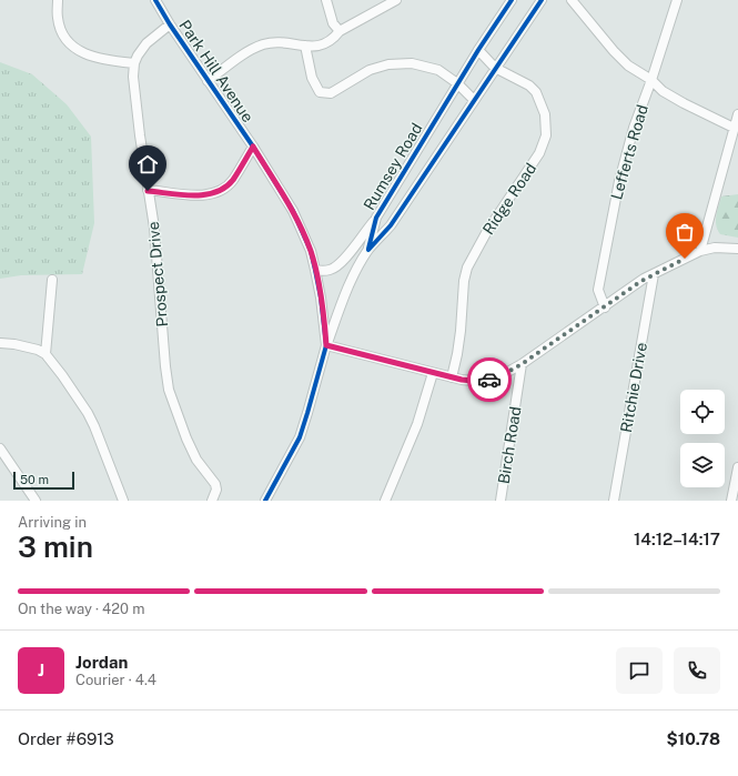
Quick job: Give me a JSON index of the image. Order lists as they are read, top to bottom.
{
  "streets": {
    "street": [
      "Park Hill Avenue",
      "Lefferts Road",
      "Rumsey Road",
      "Ridge Road",
      "Prospect Drive",
      "Ritchie Drive",
      "Birch Road"
    ]
  },
  "crossings": [
    ["Park Hill Avenue", "Rumsey Road"],
    ["Rumsey Road", "Ridge Road"]
  ],
  "scale_bar": "50 m",
  "page": {
    "scale": "50 m",
    "heading": ["3 min", "Arriving in", "14:12–14:17"],
    "panel": [
      "Jordan",
      "Courier · 4.4",
      "Order #6913",
      "$10.78"
    ],
    "bar": "On the way · 420 m",
    "round": "J"
  }
}
